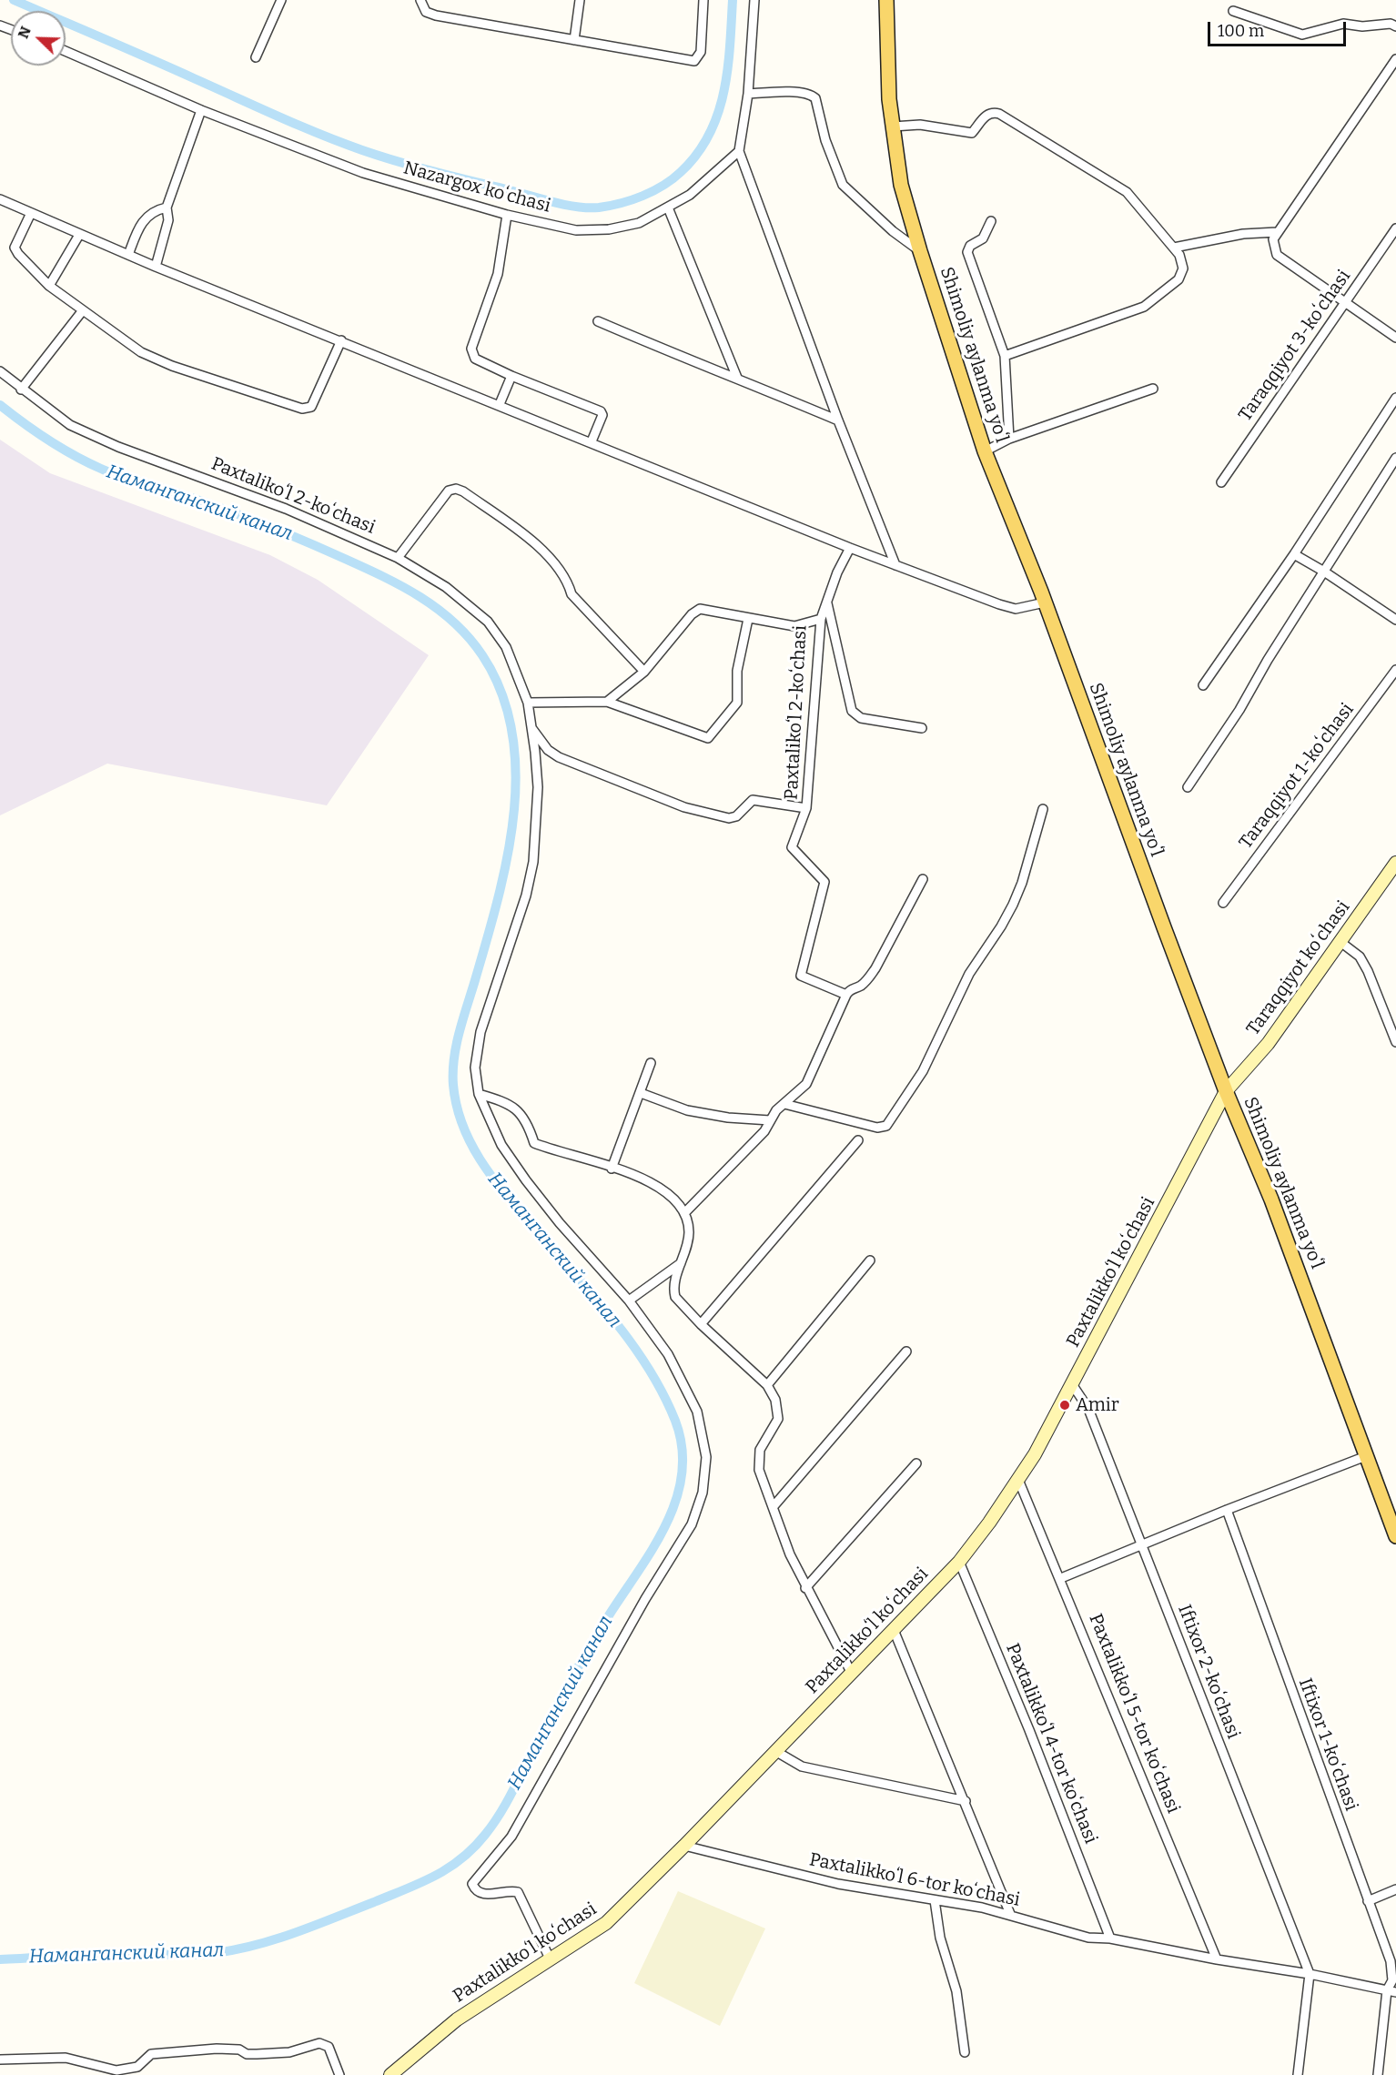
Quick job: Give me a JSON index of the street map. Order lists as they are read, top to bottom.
{
  "streets": {
    "main road": ["Shimoliy aylanma yoʻl"],
    "street": [
      "Nazargox koʻchasi",
      "Taraqqiyot 3-koʻchasi",
      "Paxtalikoʻl 2-koʻchasi",
      "Taraqqiyot 1-koʻchasi",
      "Taraqqiyot koʻchasi",
      "Paxtalikkoʻl koʻchasi",
      "Iftixor 2-koʻchasi",
      "Paxtalikkoʻl 5-tor koʻchasi",
      "Paxtalikkoʻl 4-tor koʻchasi",
      "Iftixor 1-koʻchasi",
      "Paxtalikkoʻl 6-tor koʻchasi"
    ]
  },
  "crossings": [
    ["Shimoliy aylanma yoʻl", "Taraqqiyot koʻchasi"],
    ["Shimoliy aylanma yoʻl", "Paxtalikkoʻl koʻchasi"],
    ["Taraqqiyot koʻchasi", "Paxtalikkoʻl koʻchasi"],
    ["Paxtalikkoʻl koʻchasi", "Iftixor 2-koʻchasi"],
    ["Paxtalikkoʻl koʻchasi", "Paxtalikkoʻl 5-tor koʻchasi"],
    ["Paxtalikkoʻl koʻchasi", "Paxtalikkoʻl 4-tor koʻchasi"],
    ["Paxtalikkoʻl koʻchasi", "Paxtalikkoʻl 6-tor koʻchasi"],
    ["Iftixor 2-koʻchasi", "Paxtalikkoʻl 6-tor koʻchasi"],
    ["Paxtalikkoʻl 5-tor koʻchasi", "Paxtalikkoʻl 6-tor koʻchasi"],
    ["Paxtalikkoʻl 4-tor koʻchasi", "Paxtalikkoʻl 6-tor koʻchasi"],
    ["Iftixor 1-koʻchasi", "Paxtalikkoʻl 6-tor koʻchasi"]
  ],
  "water": ["Наманганский канал"],
  "places": ["Amir"],
  "scale_bar": "100 m",
  "north": "top left"
}
